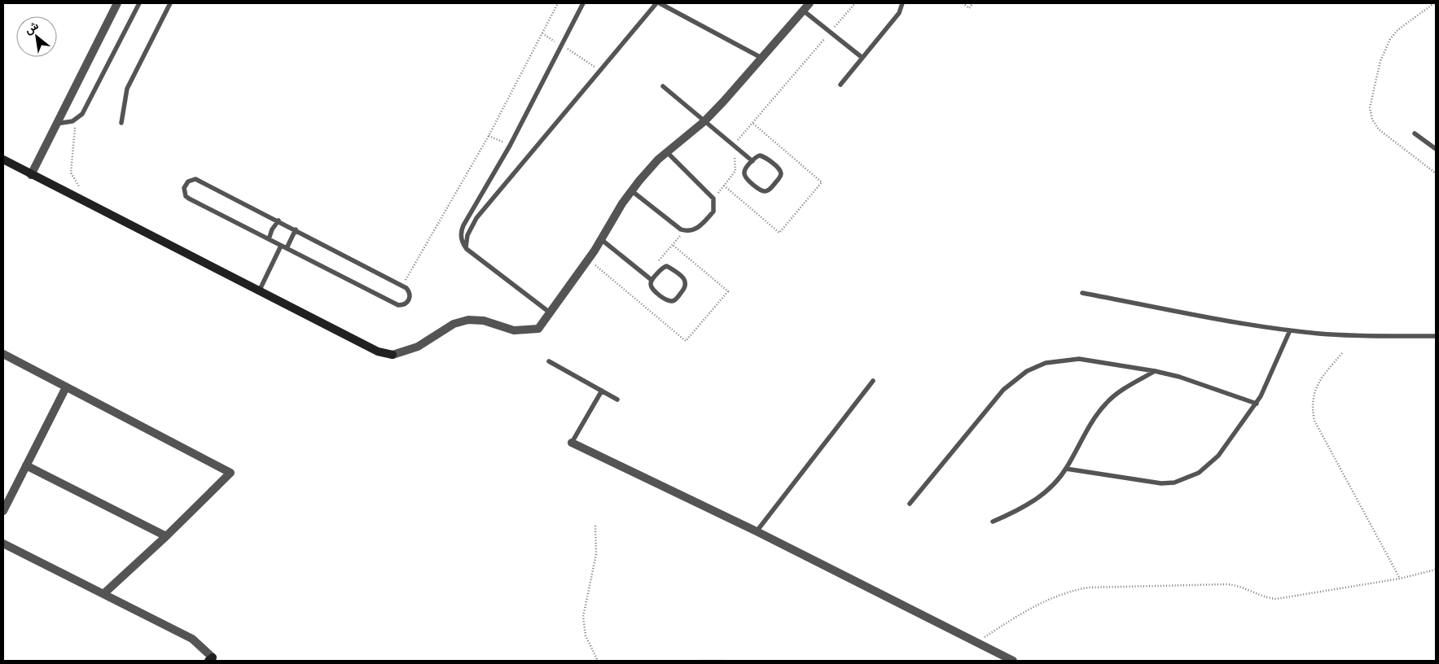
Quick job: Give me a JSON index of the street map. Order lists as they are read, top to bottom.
{
  "north": "top left"
}
